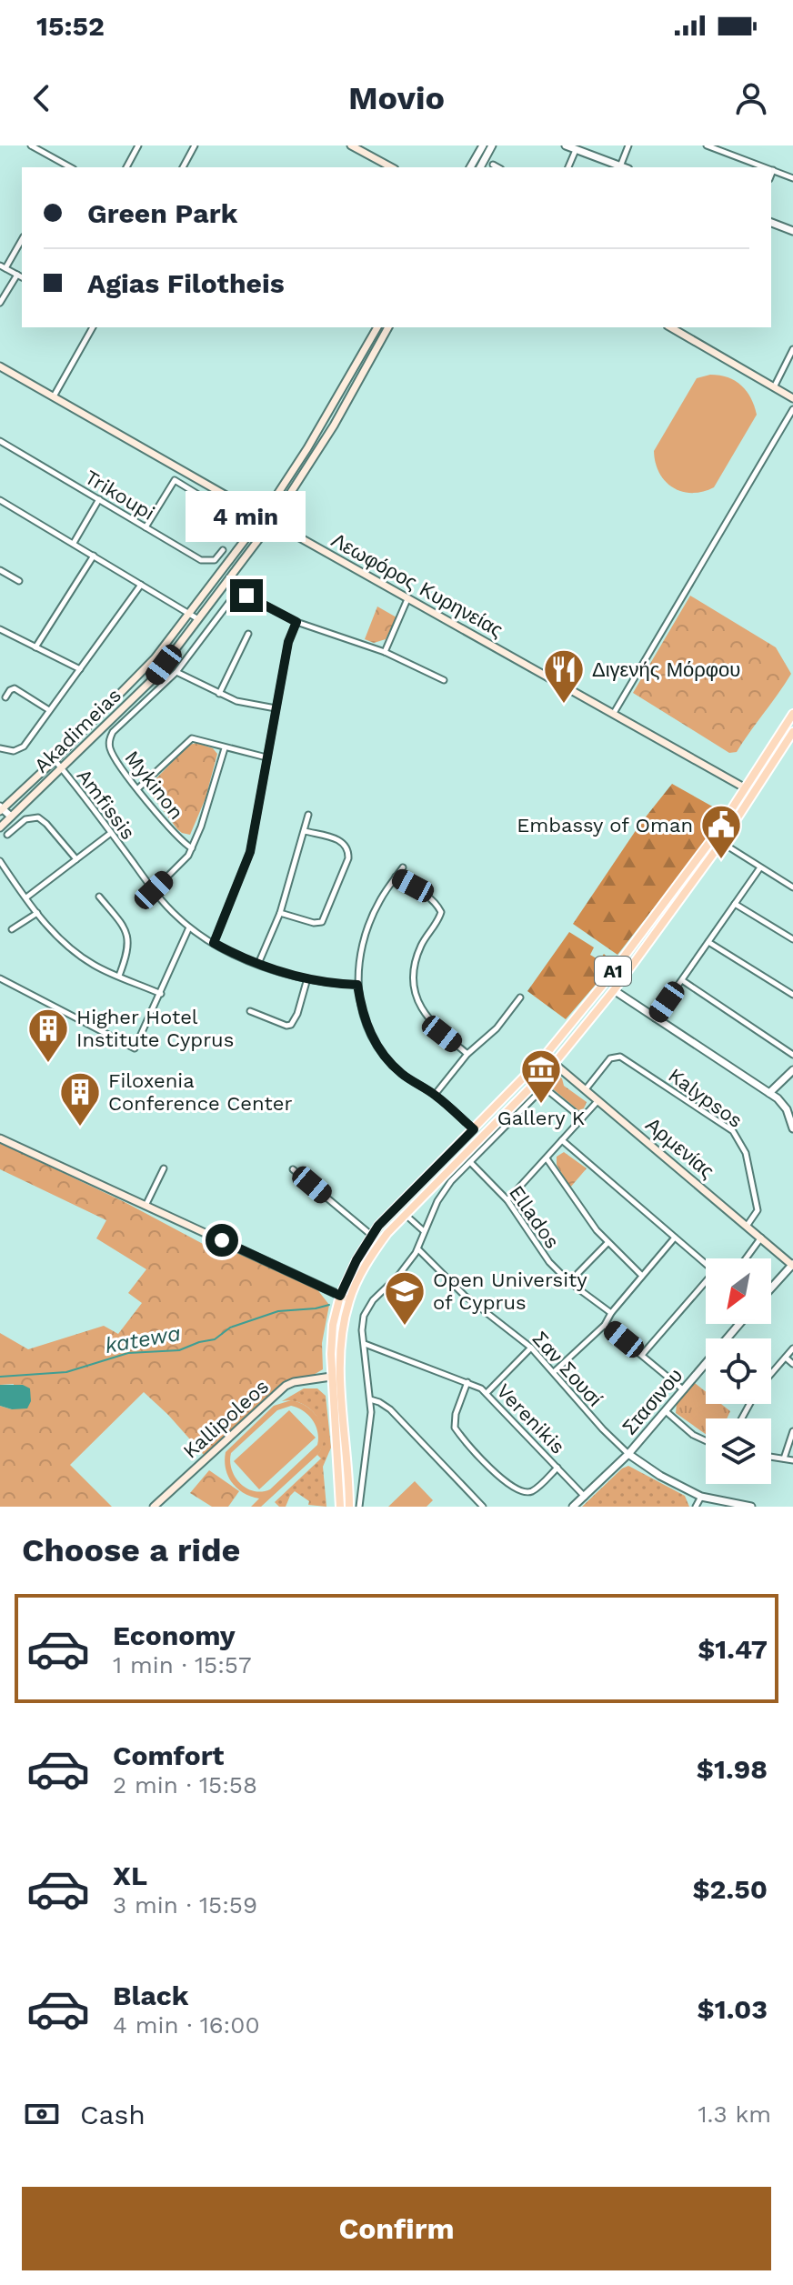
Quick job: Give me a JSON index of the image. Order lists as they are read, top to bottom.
{
  "streets": {
    "main road": [
      "Λεωφόρος Κυρηνείας",
      "Akadimeias",
      "A1",
      "Αρμενίας",
      "Kallipoleos"
    ],
    "street": [
      "Trikoupi",
      "Mykinon",
      "Amfissis",
      "Kalypsos",
      "Ellados",
      "Σαν Σουσί",
      "Στασινου",
      "Verenikis"
    ]
  },
  "crossings": [
    ["Λεωφόρος Κυρηνείας", "Akadimeias"],
    ["Λεωφόρος Κυρηνείας", "A1"],
    ["Akadimeias", "Amfissis"],
    ["A1", "Αρμενίας"],
    ["A1", "Kallipoleos"],
    ["Kalypsos", "Αρμενίας"],
    ["Σαν Σουσί", "Στασινου"],
    ["Στασινου", "Verenikis"]
  ],
  "water": ["katewa"],
  "places": {
    "restaurant": ["Διγενής Μόρφου"],
    "public building": ["Embassy of Oman"],
    "building": ["Higher Hotel Institute Cyprus", "Filoxenia Conference Center"],
    "museum": ["Gallery K"],
    "school or university": ["Open University of Cyprus"]
  },
  "north": "bottom left",
  "page": {
    "status": "15:52",
    "header": "Movio",
    "banner": ["Green Park", "Agias Filotheis"],
    "bubble": "4 min",
    "heading": "Choose a ride",
    "list": [
      {
        "name": "Economy",
        "note": "1 min · 15:57",
        "value": "$1.47"
      },
      {
        "name": "Comfort",
        "note": "2 min · 15:58",
        "value": "$1.98"
      },
      {
        "name": "XL",
        "note": "3 min · 15:59",
        "value": "$2.50"
      },
      {
        "name": "Black",
        "note": "4 min · 16:00",
        "value": "$1.03"
      }
    ],
    "pay": ["Cash", "1.3 km"],
    "buttons": "Confirm"
  }
}
